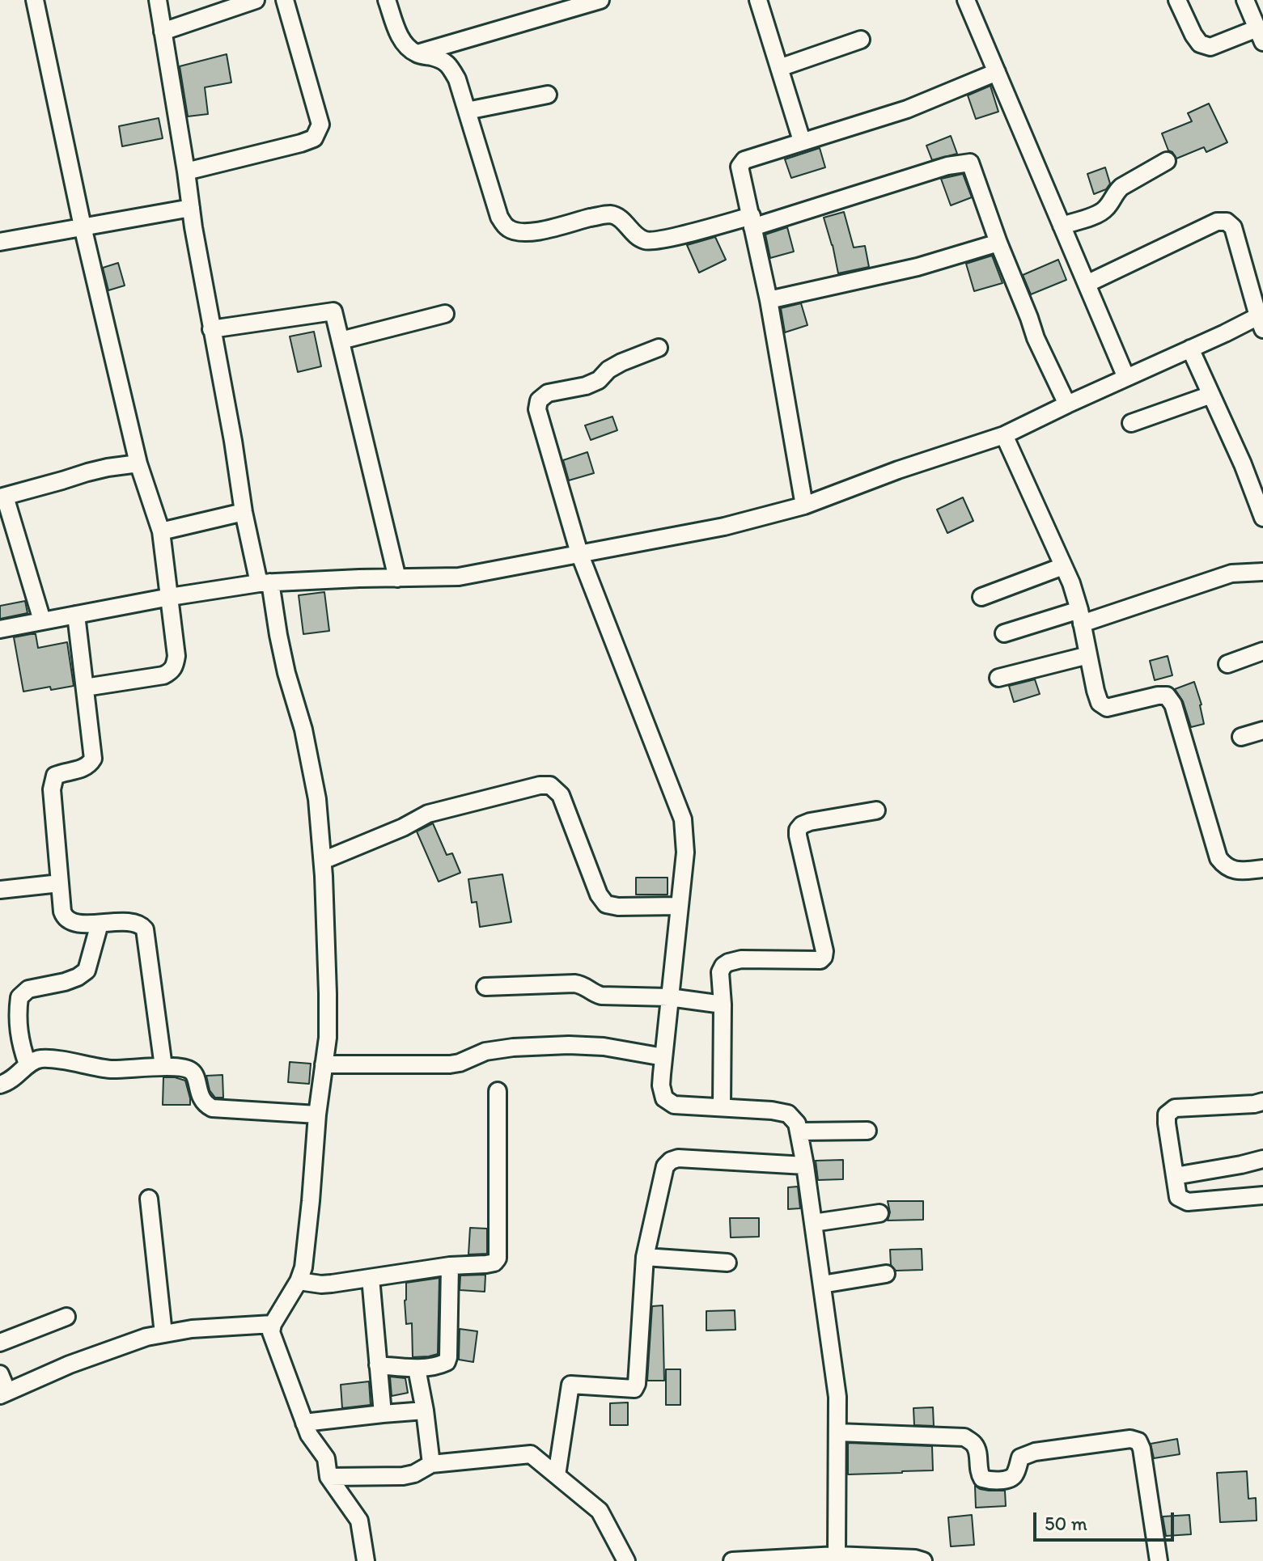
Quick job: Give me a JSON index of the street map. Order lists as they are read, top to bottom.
{
  "scale_bar": "50 m"
}
